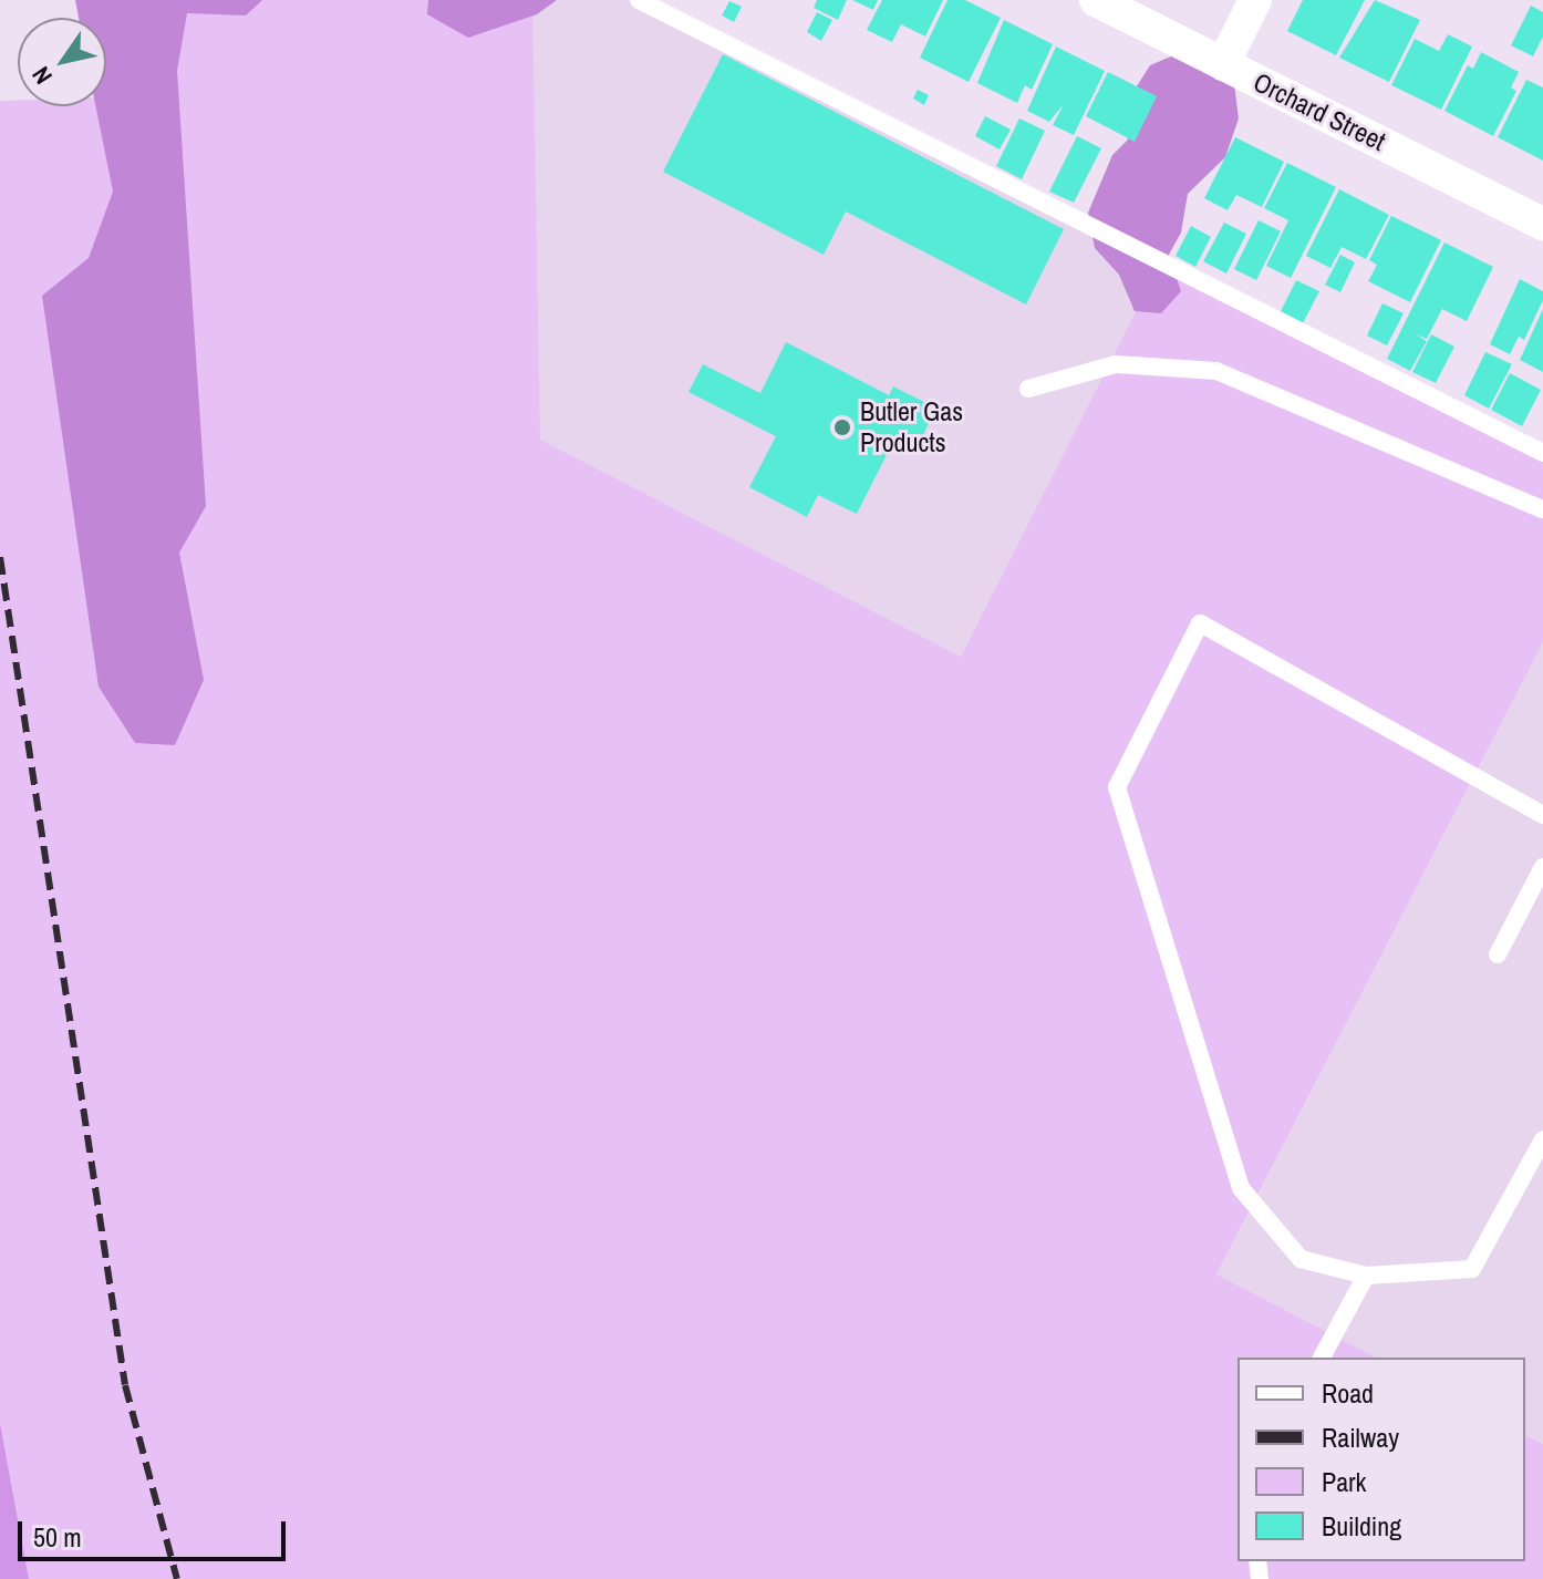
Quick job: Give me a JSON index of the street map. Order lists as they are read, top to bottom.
{
  "streets": {
    "street": ["Orchard Street"]
  },
  "places": ["Butler Gas Products"],
  "legend": [
    "Road",
    "Railway",
    "Park",
    "Building"
  ],
  "scale_bar": "50 m",
  "north": "bottom left"
}
